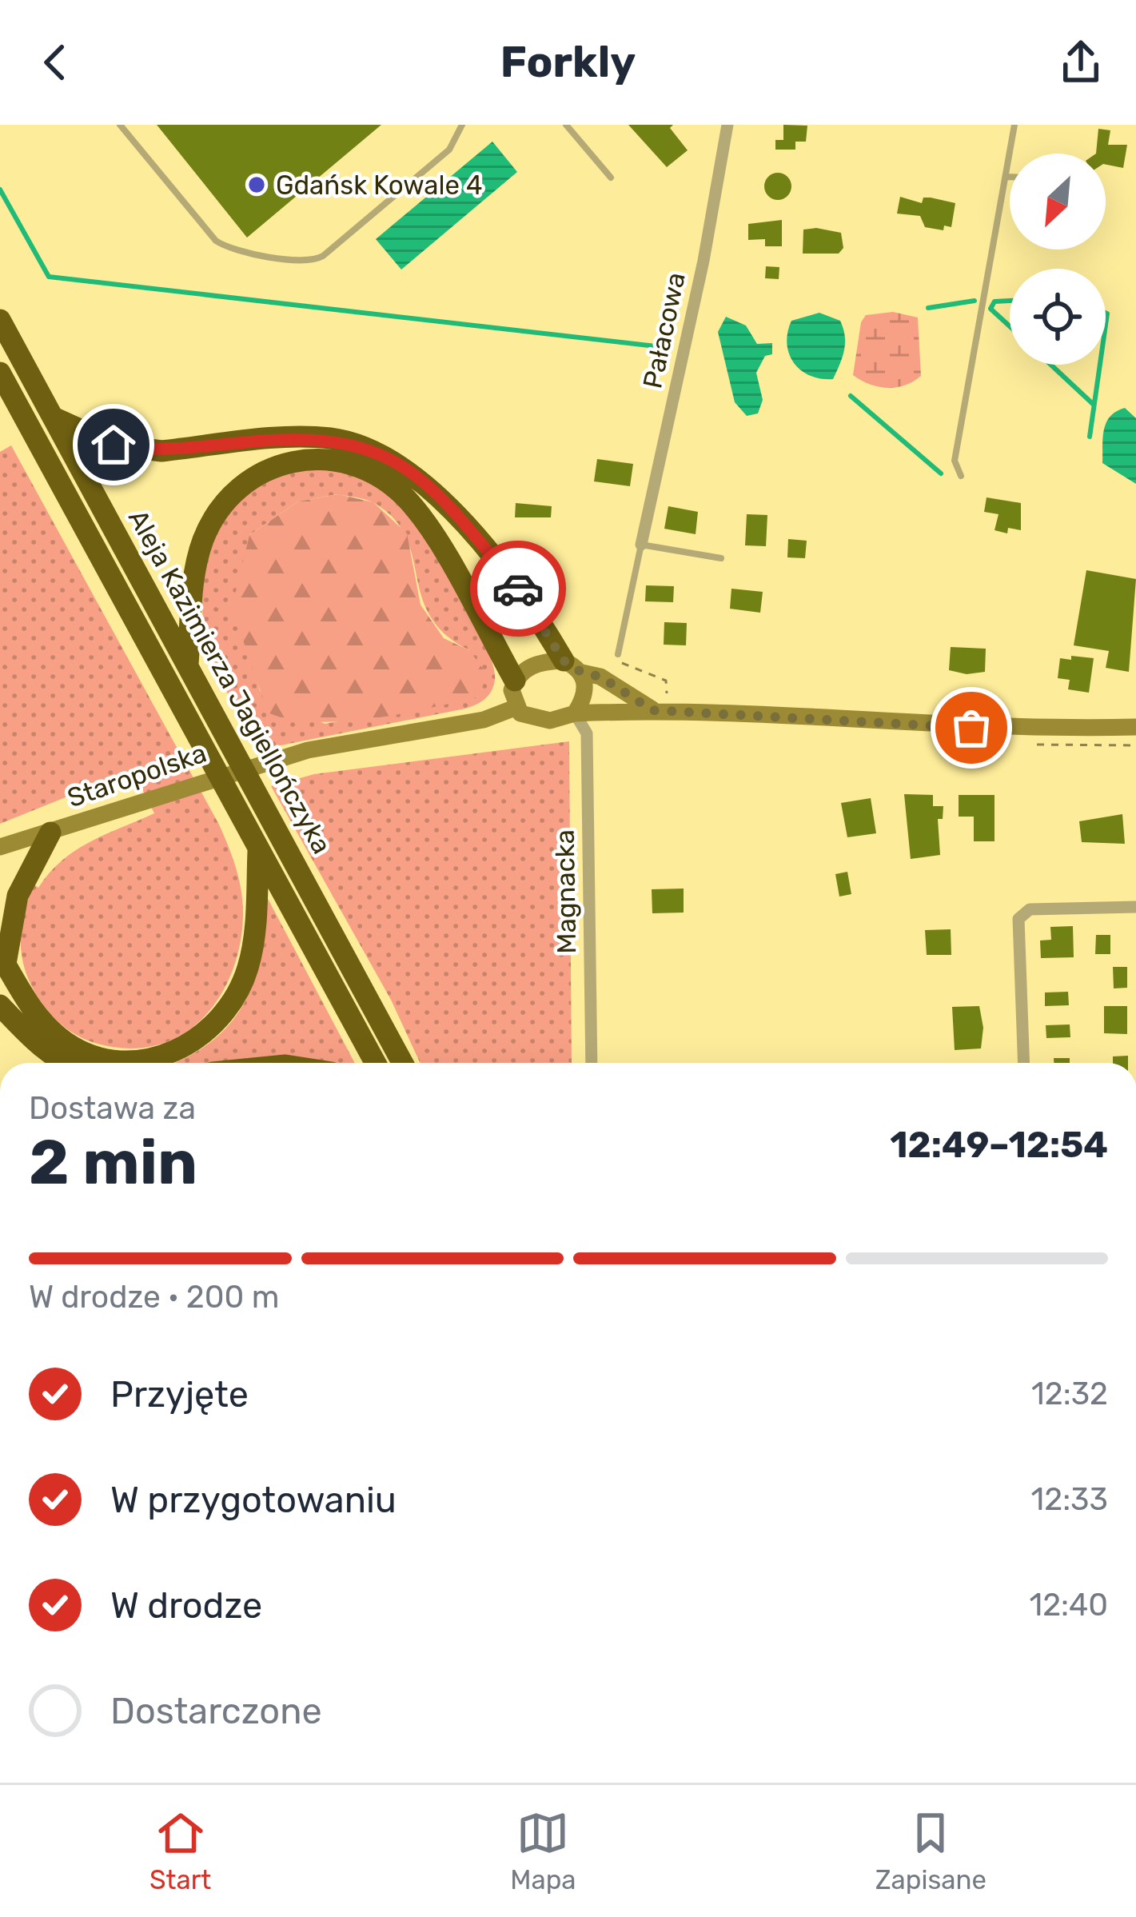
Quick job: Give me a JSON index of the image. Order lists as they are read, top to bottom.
{
  "streets": {
    "highway": ["Aleja Kazimierza Jagiellończyka"],
    "main road": ["Staropolska"],
    "street": ["Pałacowa", "Magnacka"]
  },
  "crossings": [
    ["Staropolska", "Magnacka"]
  ],
  "places": ["Gdańsk Kowale 4"],
  "north": "bottom left",
  "page": {
    "header": "Forkly",
    "heading": ["2 min", "Dostawa za", "12:49–12:54"],
    "bar": "W drodze · 200 m",
    "list": [
      ["Przyjęte", "12:32"],
      ["W przygotowaniu", "12:33"],
      ["W drodze", "12:40"],
      "Dostarczone"
    ],
    "tabs": ["Start", "Mapa", "Zapisane"]
  }
}
